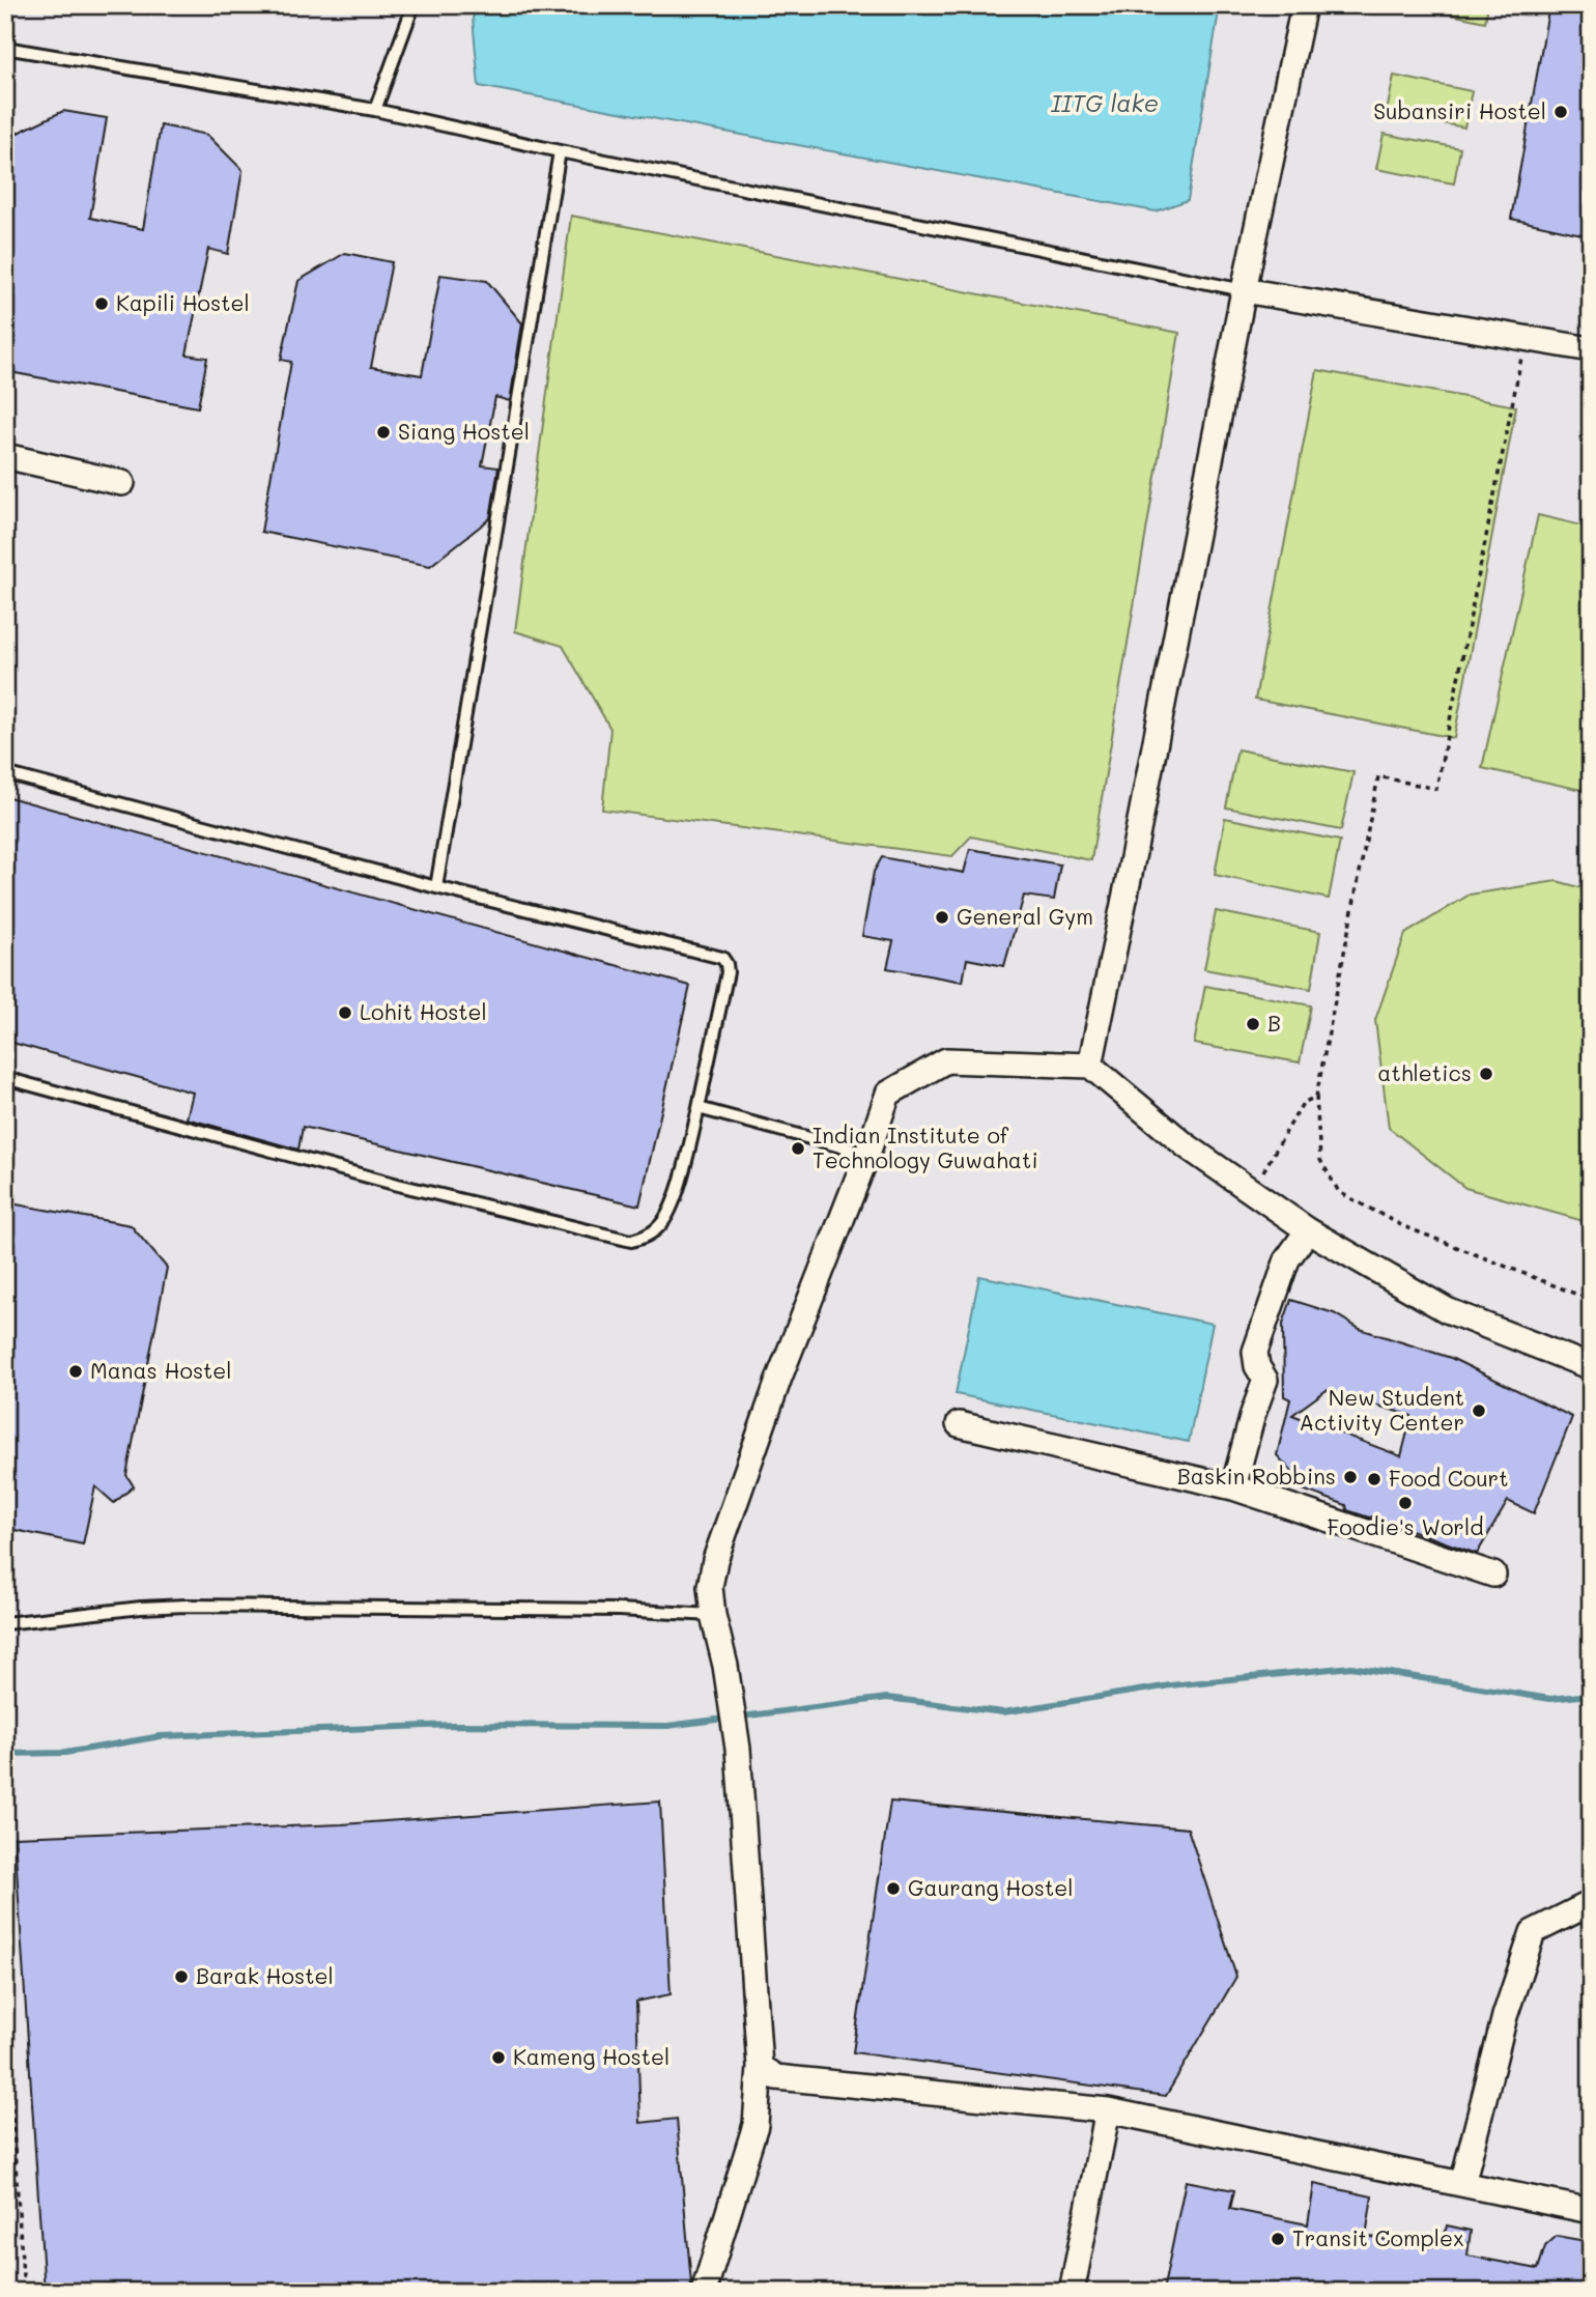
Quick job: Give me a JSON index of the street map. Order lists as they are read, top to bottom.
{
  "water": ["IITG lake"],
  "places": [
    "Subansiri Hostel",
    "Kapili Hostel",
    "Siang Hostel",
    "General Gym",
    "Lohit Hostel",
    "B",
    "athletics",
    "Indian Institute of Technology Guwahati",
    "Manas Hostel",
    "New Student Activity Center",
    "Baskin Robbins",
    "Food Court",
    "Foodie's World",
    "Gaurang Hostel",
    "Barak Hostel",
    "Kameng Hostel",
    "Transit Complex"
  ]
}
